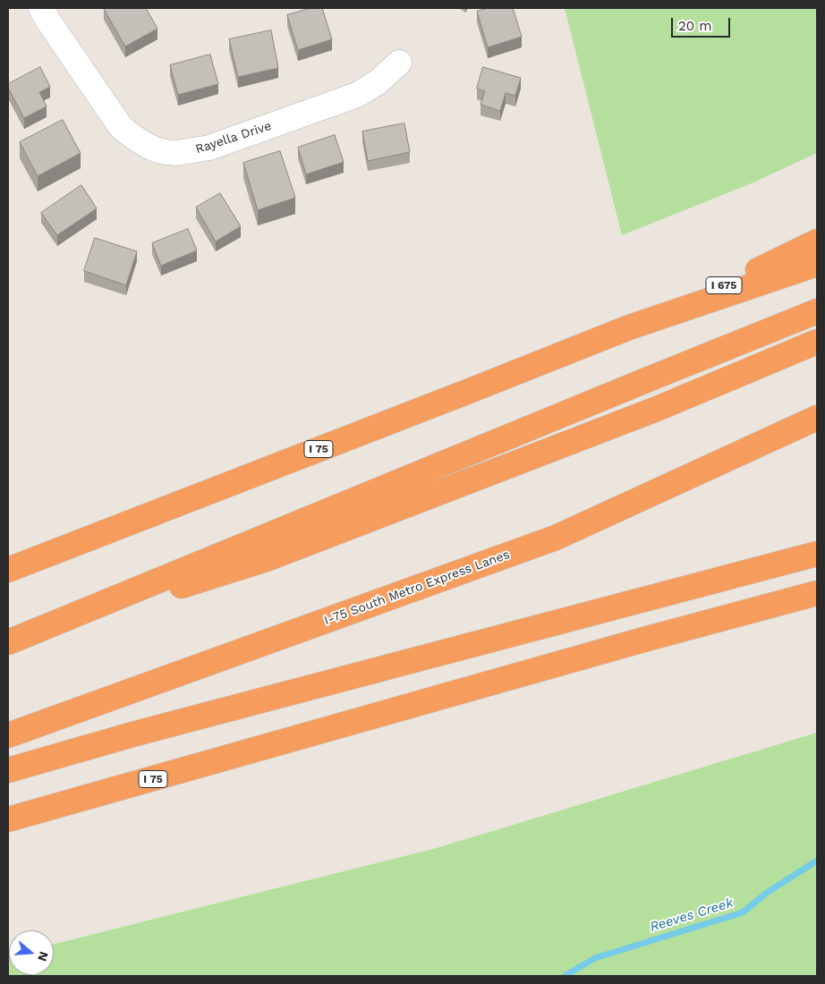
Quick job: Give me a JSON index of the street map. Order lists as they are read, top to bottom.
{
  "streets": {
    "highway": ["I 675", "I 75", "I-75 South Metro Express Lanes"],
    "street": ["Rayella Drive"]
  },
  "crossings": [
    ["I 675", "I 75"]
  ],
  "water": ["Reeves Creek"],
  "scale_bar": "20 m",
  "north": "right"
}
